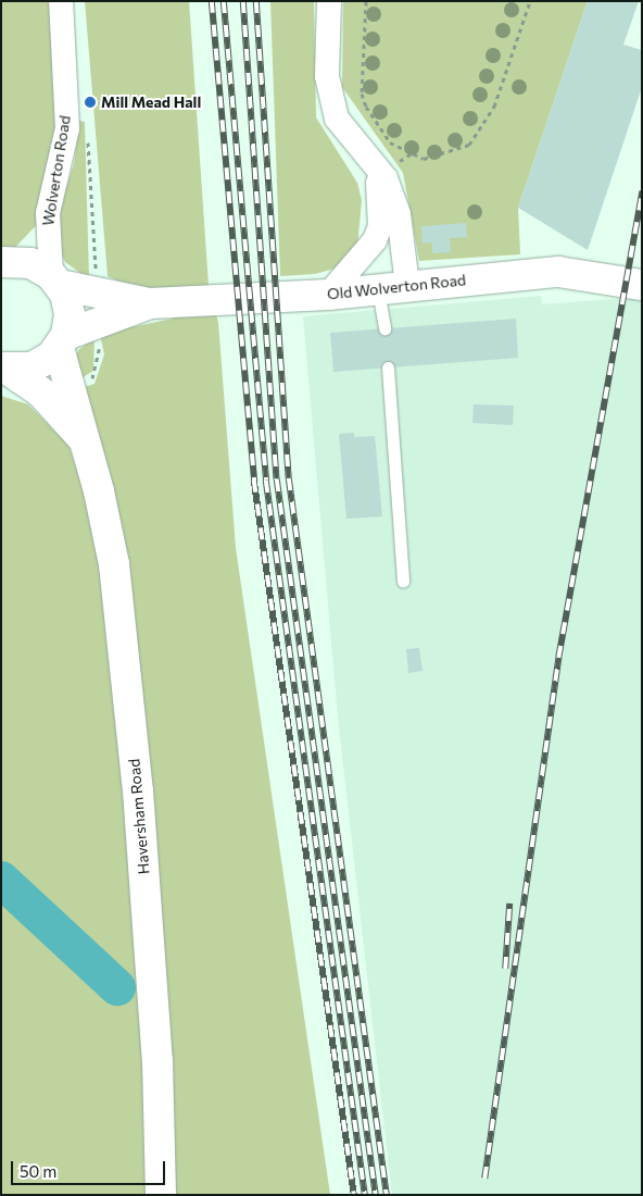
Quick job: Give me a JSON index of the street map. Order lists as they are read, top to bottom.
{
  "streets": {
    "street": ["Wolverton Road", "Old Wolverton Road", "Haversham Road"]
  },
  "crossings": [
    ["Wolverton Road", "Old Wolverton Road"],
    ["Wolverton Road", "Haversham Road"],
    ["Old Wolverton Road", "Haversham Road"]
  ],
  "places": ["Mill Mead Hall"],
  "scale_bar": "50 m"
}
